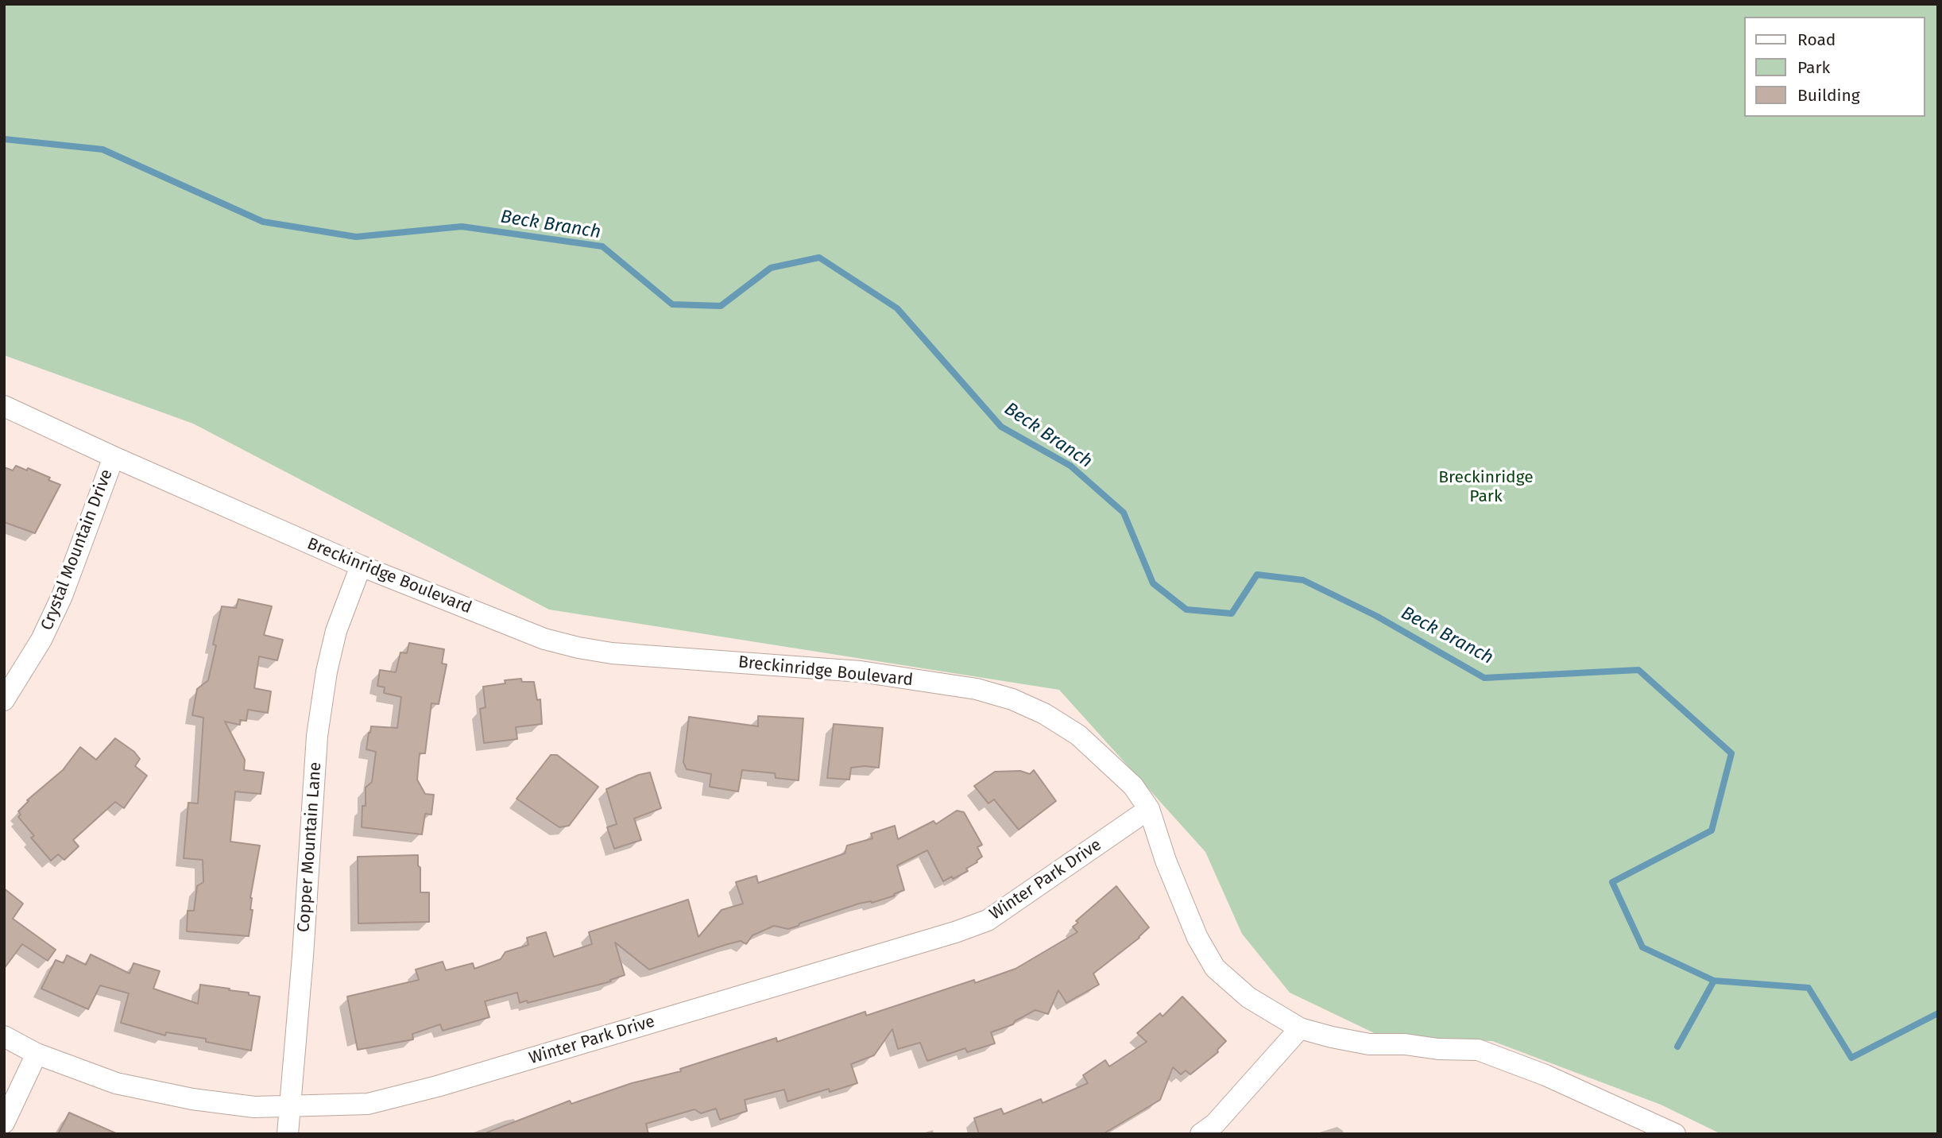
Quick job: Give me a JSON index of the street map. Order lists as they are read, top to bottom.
{
  "streets": {
    "street": [
      "Crystal Mountain Drive",
      "Breckinridge Boulevard",
      "Copper Mountain Lane",
      "Winter Park Drive"
    ]
  },
  "crossings": [
    ["Crystal Mountain Drive", "Breckinridge Boulevard"],
    ["Breckinridge Boulevard", "Copper Mountain Lane"],
    ["Breckinridge Boulevard", "Winter Park Drive"],
    ["Copper Mountain Lane", "Winter Park Drive"]
  ],
  "water": ["Beck Branch"],
  "parks": ["Breckinridge Park"],
  "legend": ["Road", "Park", "Building"]
}
